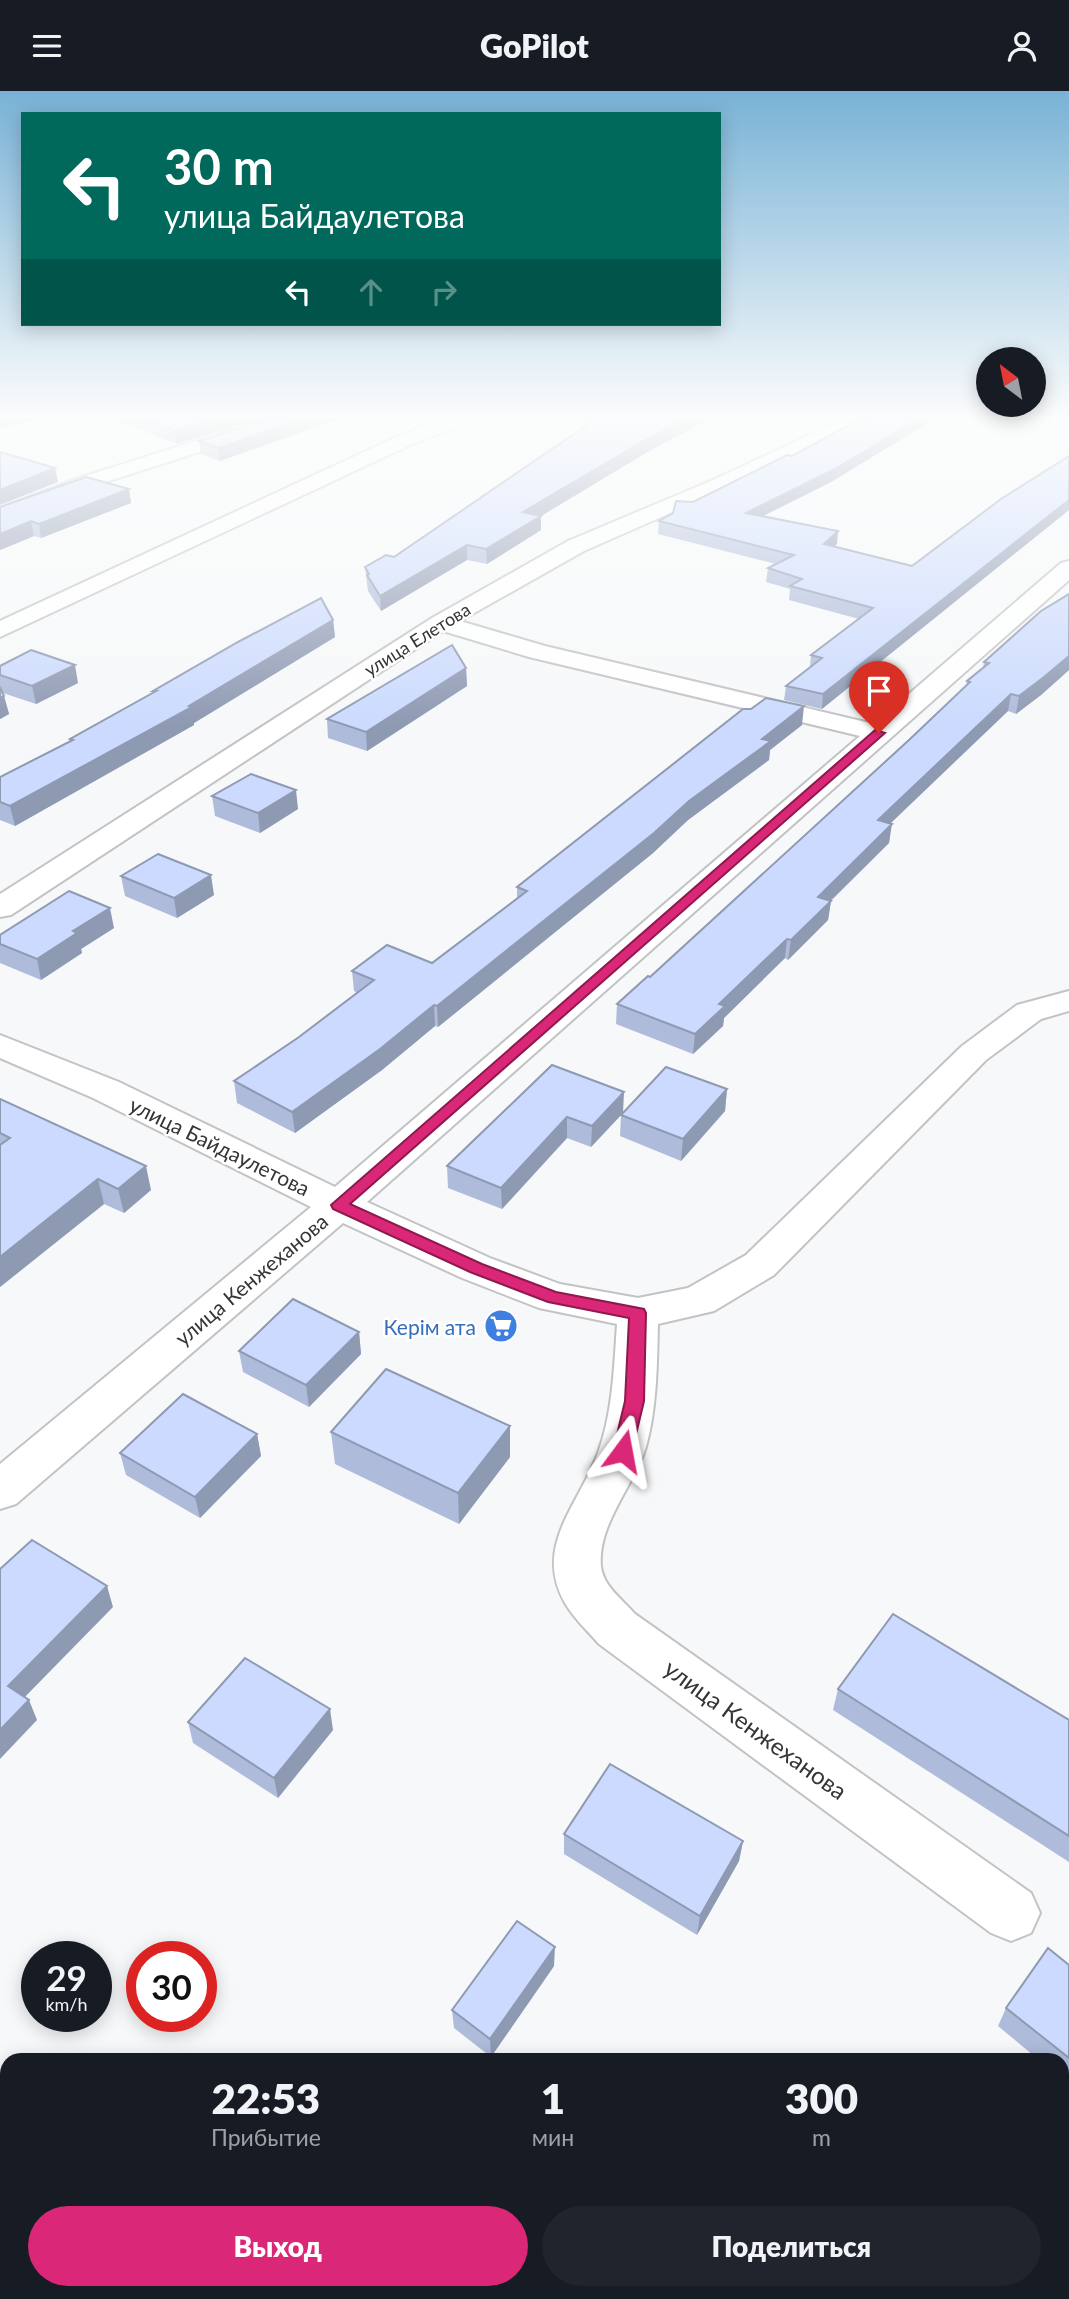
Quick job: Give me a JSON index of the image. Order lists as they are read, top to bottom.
{
  "streets": {
    "street": ["улица Елетова", "улица Байдаулетова", "улица Кенжеханова"]
  },
  "crossings": [
    ["улица Байдаулетова", "улица Кенжеханова"]
  ],
  "places": {
    "supermarket": ["Керім ата"]
  },
  "north": "top left",
  "page": {
    "header": "GoPilot",
    "turn": ["30 m", "улица Байдаулетова"],
    "speed": "29 km/h",
    "limit": "30",
    "eta": [
      "22:53",
      "Прибытие",
      "1",
      "мин",
      "300",
      "m"
    ],
    "buttons": ["Выход", "Поделиться"]
  }
}
